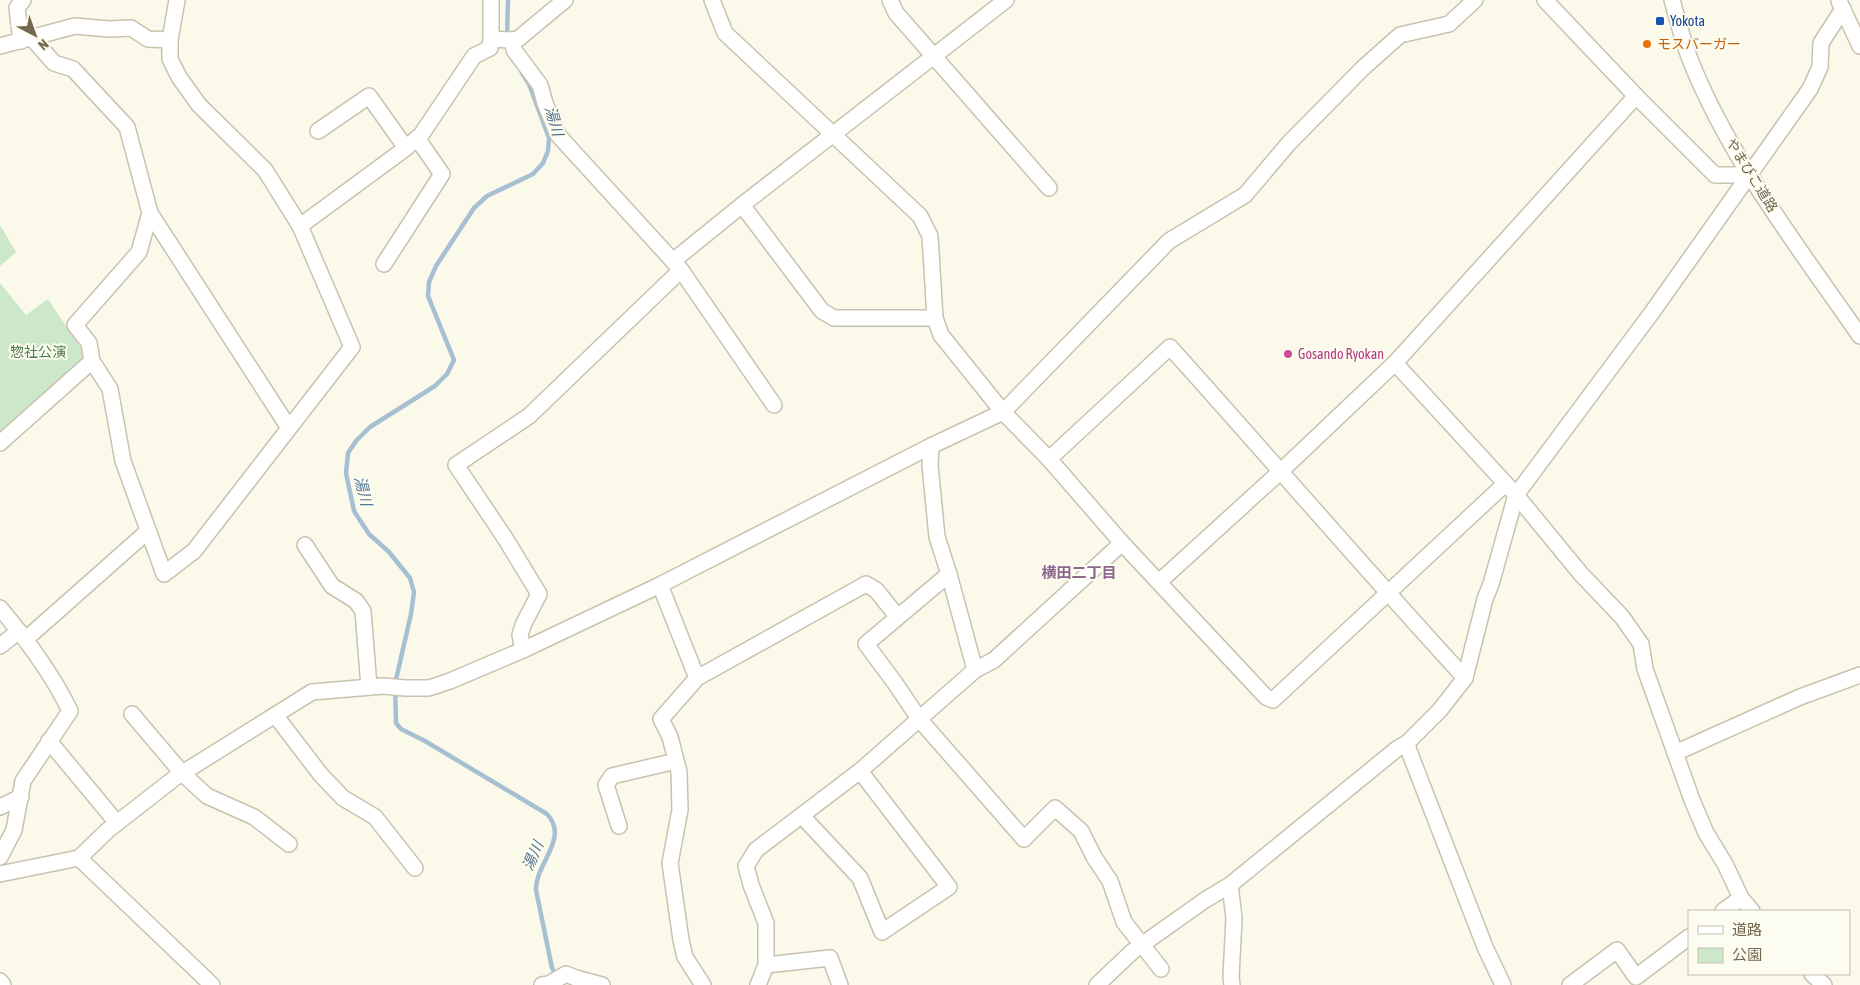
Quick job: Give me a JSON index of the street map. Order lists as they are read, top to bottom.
{
  "streets": {
    "street": ["やまびこ道路"]
  },
  "districts": ["横田二丁目"],
  "water": ["湯川"],
  "parks": ["惣社公演"],
  "places": {
    "transit": ["Yokota"],
    "other": ["モスバーガー", "Gosando Ryokan"]
  },
  "legend": ["道路", "公園"],
  "north": "bottom right"
}
